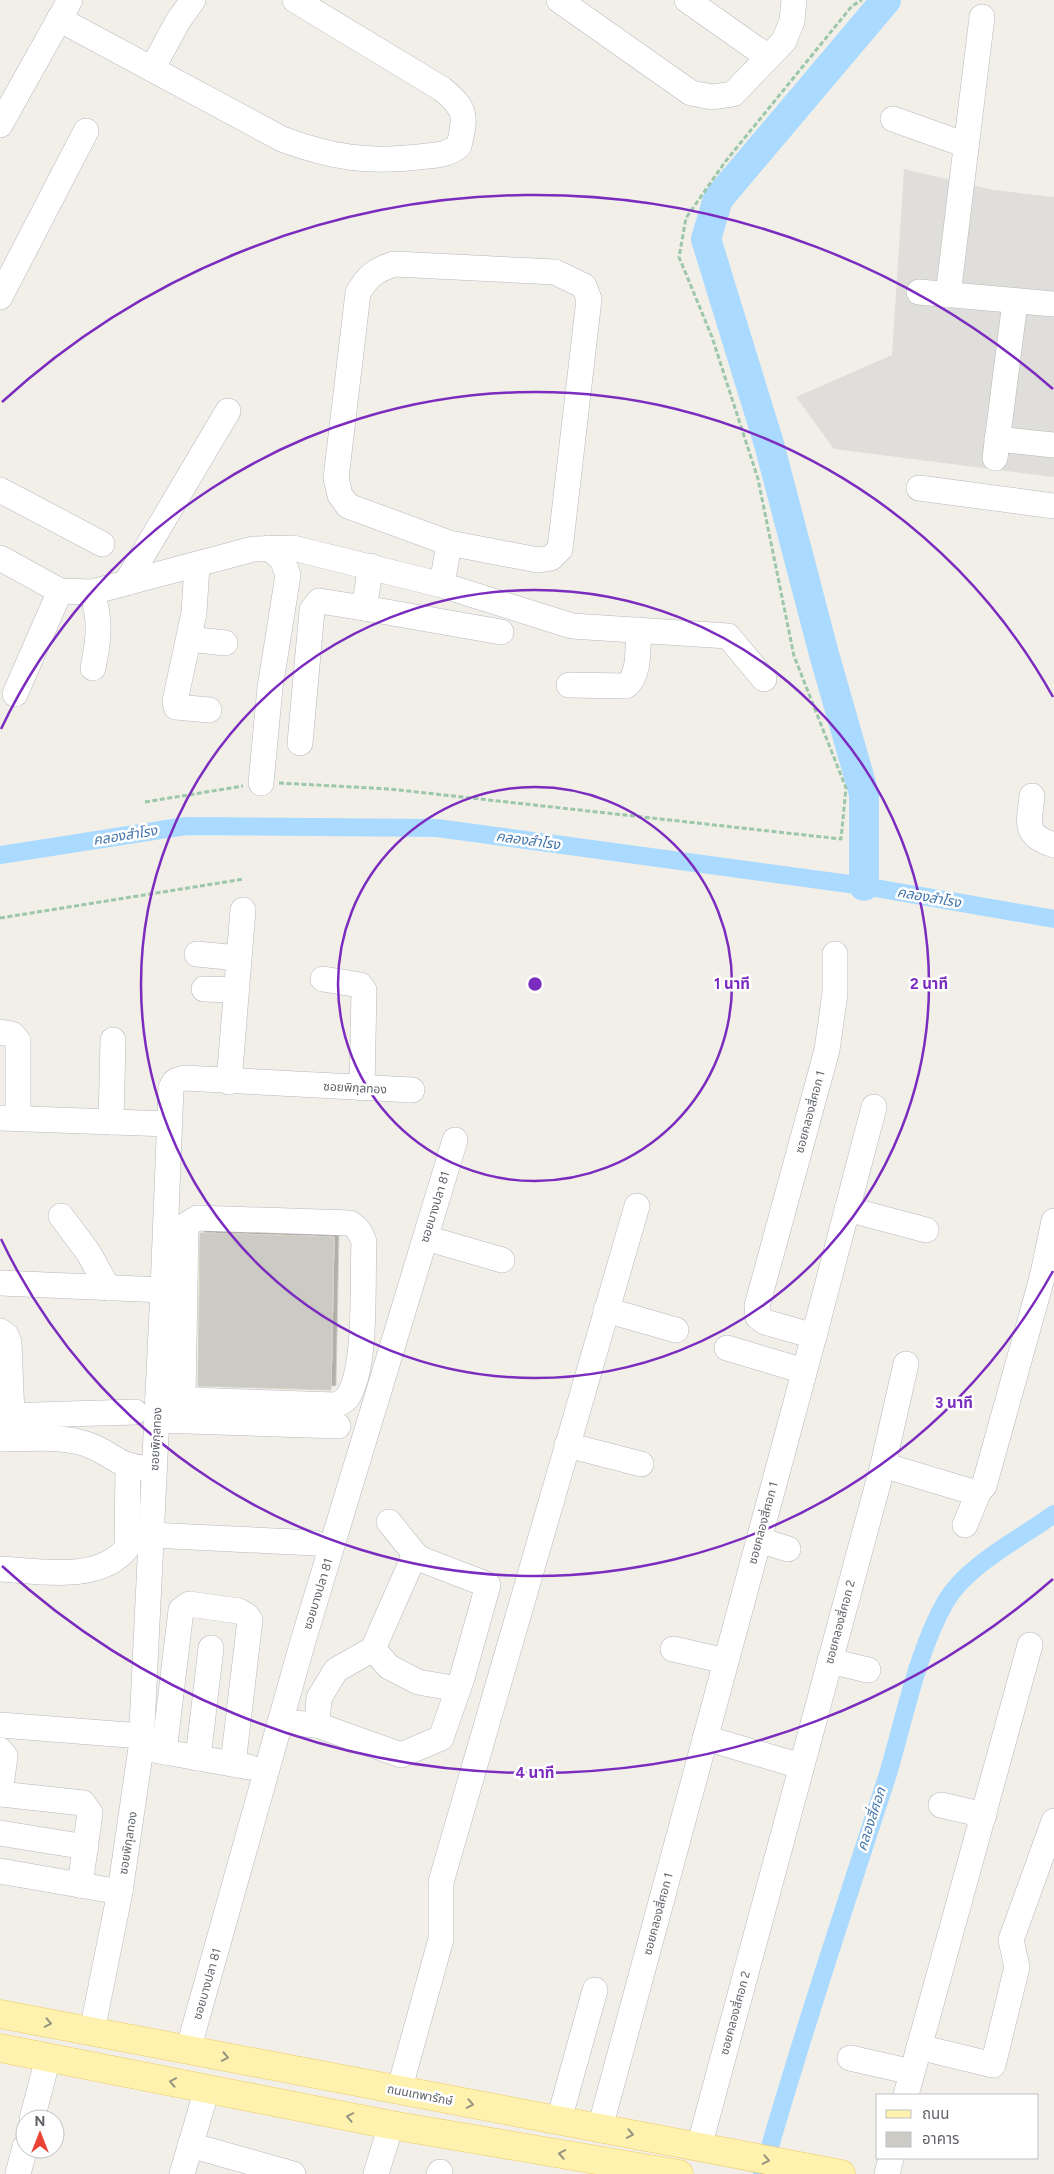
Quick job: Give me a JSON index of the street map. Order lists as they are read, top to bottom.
{
  "streets": {
    "main road": ["ถนนเทพารักษ์"],
    "street": [
      "ซอยพิกุลทอง",
      "ซอยคลองสี่ศอก 1",
      "ซอยบางปลา 81",
      "ซอยคลองสี่ศอก 2"
    ]
  },
  "crossings": [
    ["ซอยพิกุลทอง", "ถนนเทพารักษ์"],
    ["ซอยคลองสี่ศอก 1", "ถนนเทพารักษ์"],
    ["ซอยบางปลา 81", "ถนนเทพารักษ์"],
    ["ซอยคลองสี่ศอก 2", "ถนนเทพารักษ์"]
  ],
  "water": ["คลองสำโรง", "คลองสี่ศอก"],
  "legend": ["ถนน", "อาคาร"],
  "north": "top",
  "rings": [
    "1 นาที",
    "2 นาที",
    "3 นาที",
    "4 นาที"
  ]
}
